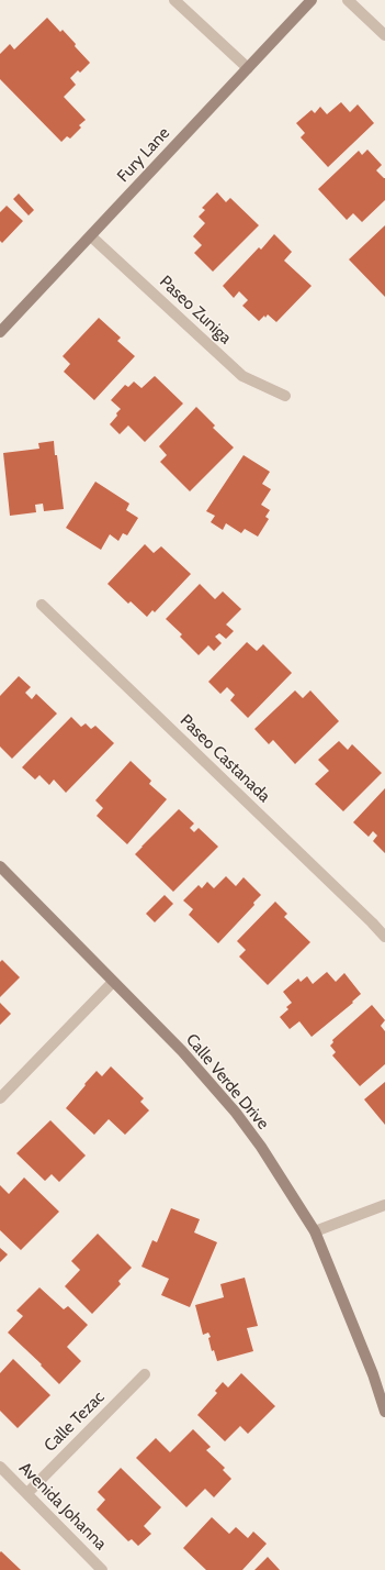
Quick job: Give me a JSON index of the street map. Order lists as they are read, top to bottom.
{
  "streets": {
    "main road": ["Fury Lane", "Calle Verde Drive"],
    "street": [
      "Paseo Zuniga",
      "Paseo Castanada",
      "Calle Tezac",
      "Avenida Johanna"
    ]
  },
  "crossings": [
    ["Fury Lane", "Paseo Zuniga"],
    ["Calle Tezac", "Avenida Johanna"]
  ]
}
